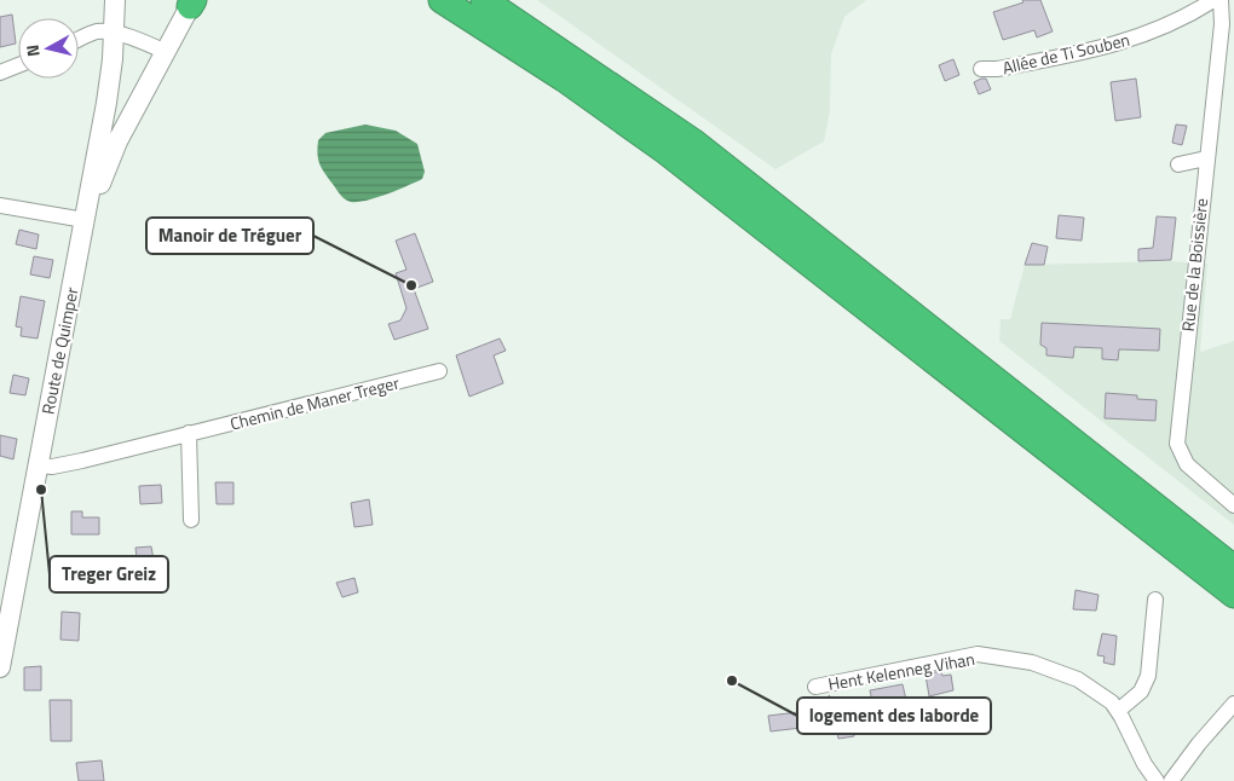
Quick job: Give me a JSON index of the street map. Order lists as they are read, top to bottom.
{
  "streets": {
    "main road": ["Route de Quimper"],
    "street": [
      "Allée de Ti Souben",
      "Rue de la Boissière",
      "Chemin de Maner Treger",
      "Hent Kelenneg Vihan"
    ]
  },
  "crossings": [
    ["Route de Quimper", "Chemin de Maner Treger"]
  ],
  "places": ["Manoir de Tréguer", "Treger Greiz", "logement des laborde"],
  "north": "left"
}
